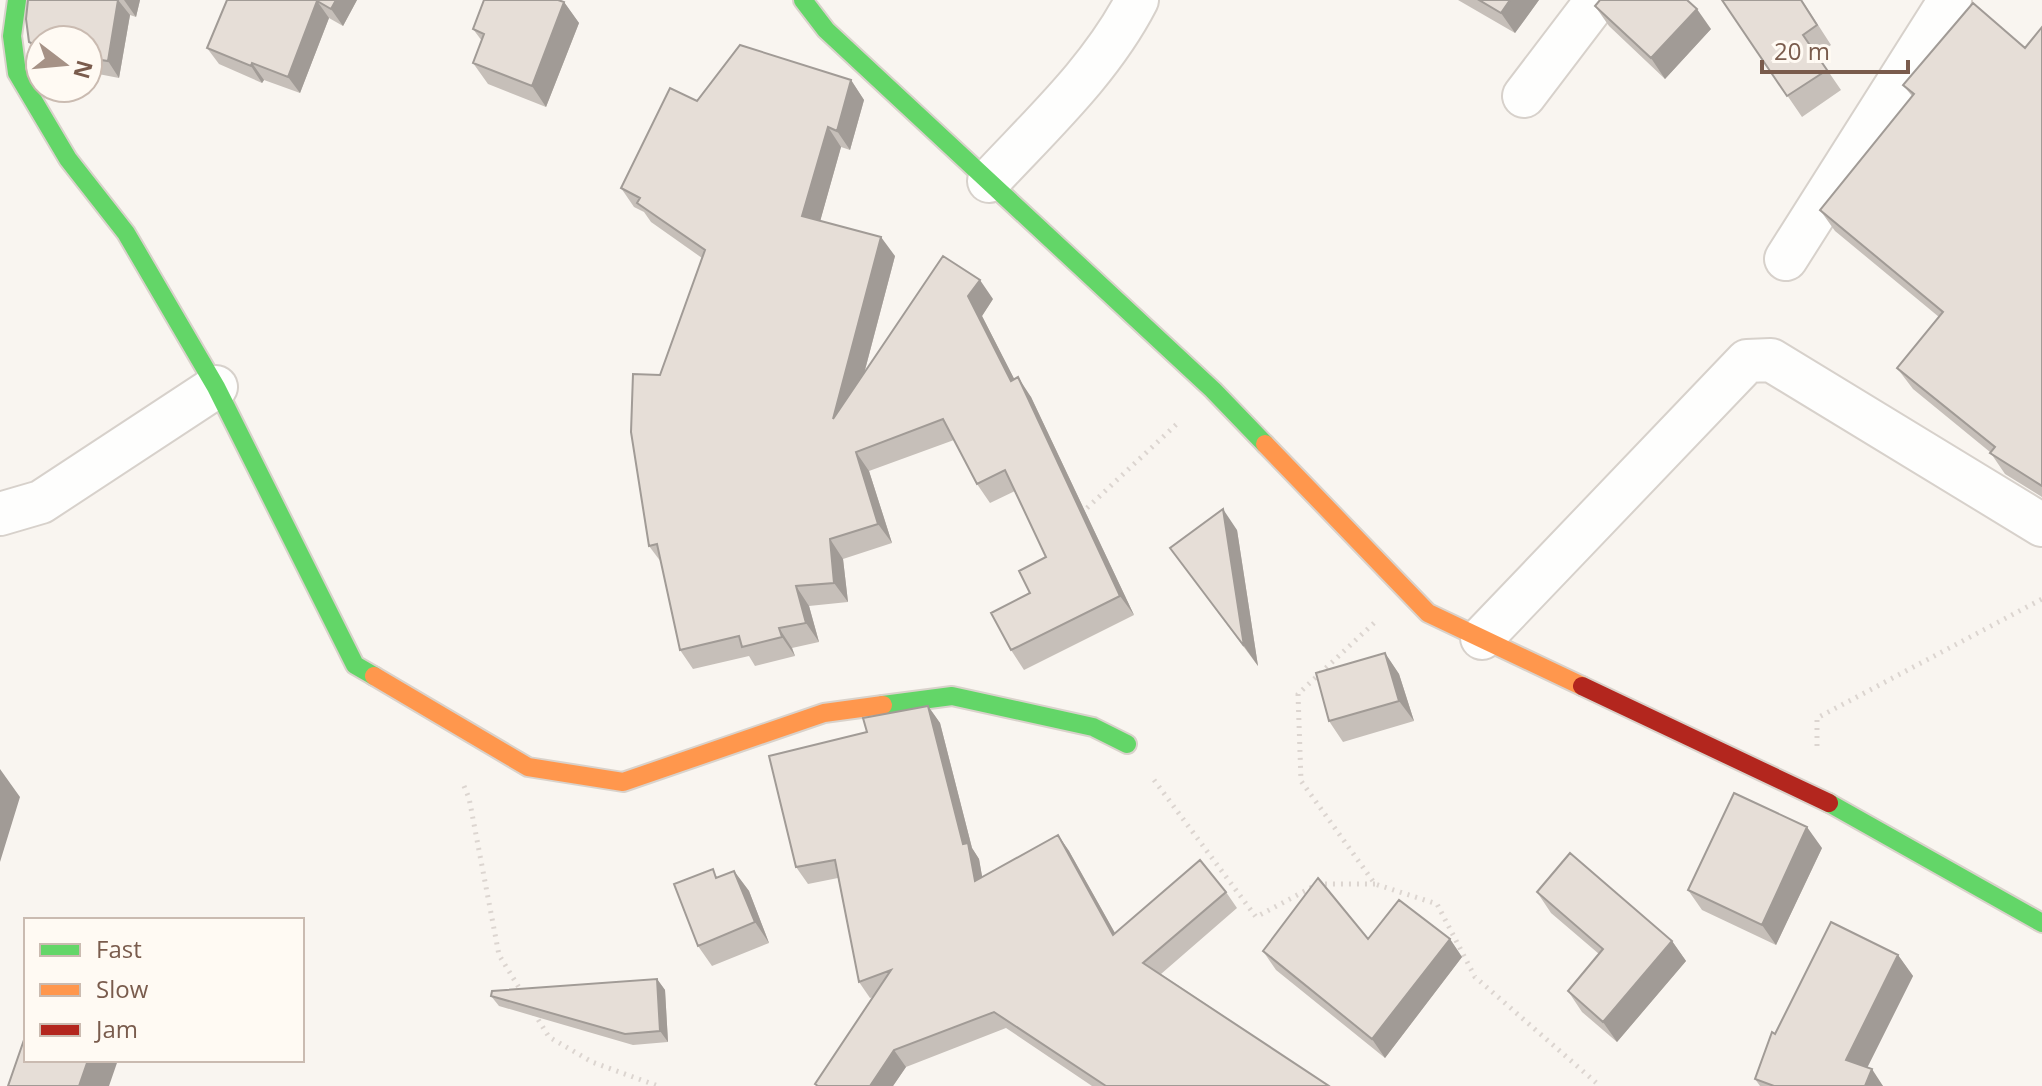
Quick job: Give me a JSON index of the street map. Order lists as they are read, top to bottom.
{
  "legend": ["Fast", "Slow", "Jam"],
  "scale_bar": "20 m",
  "north": "right"
}
